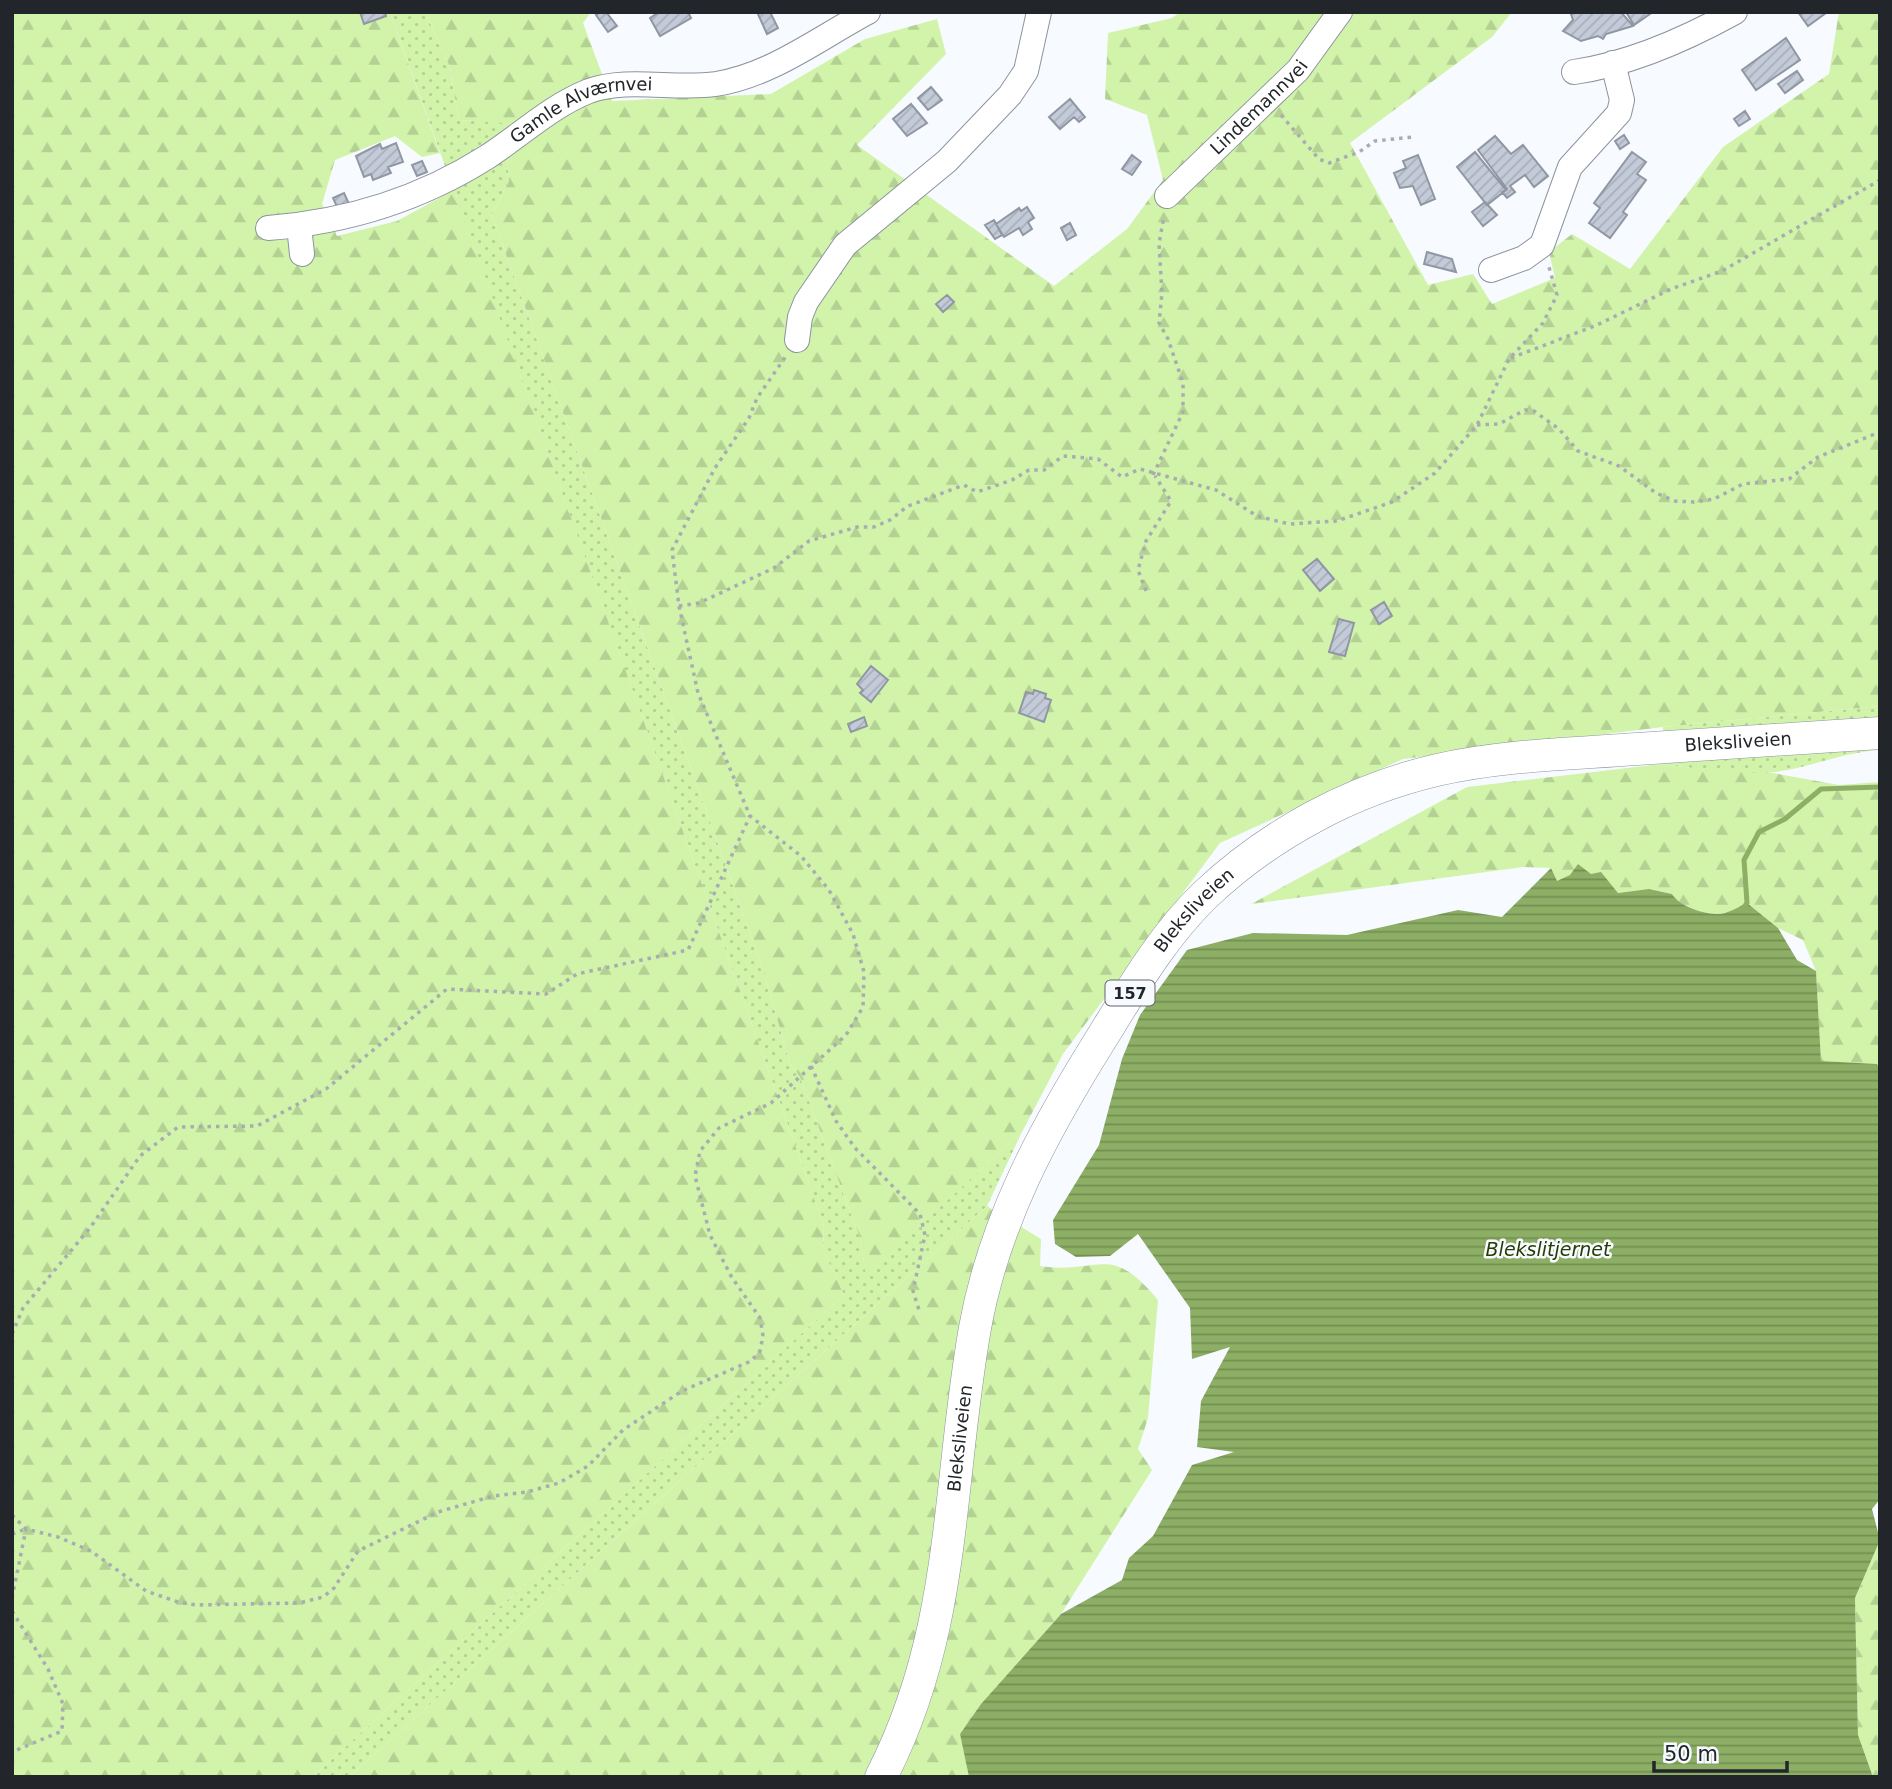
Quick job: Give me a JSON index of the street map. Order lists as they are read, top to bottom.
{
  "streets": {
    "main road": ["Bleksliveien", "157"],
    "street": ["Lindemannvei", "Gamle Alværnvei"]
  },
  "water": ["Blekslitjernet"],
  "scale_bar": "50 m"
}
